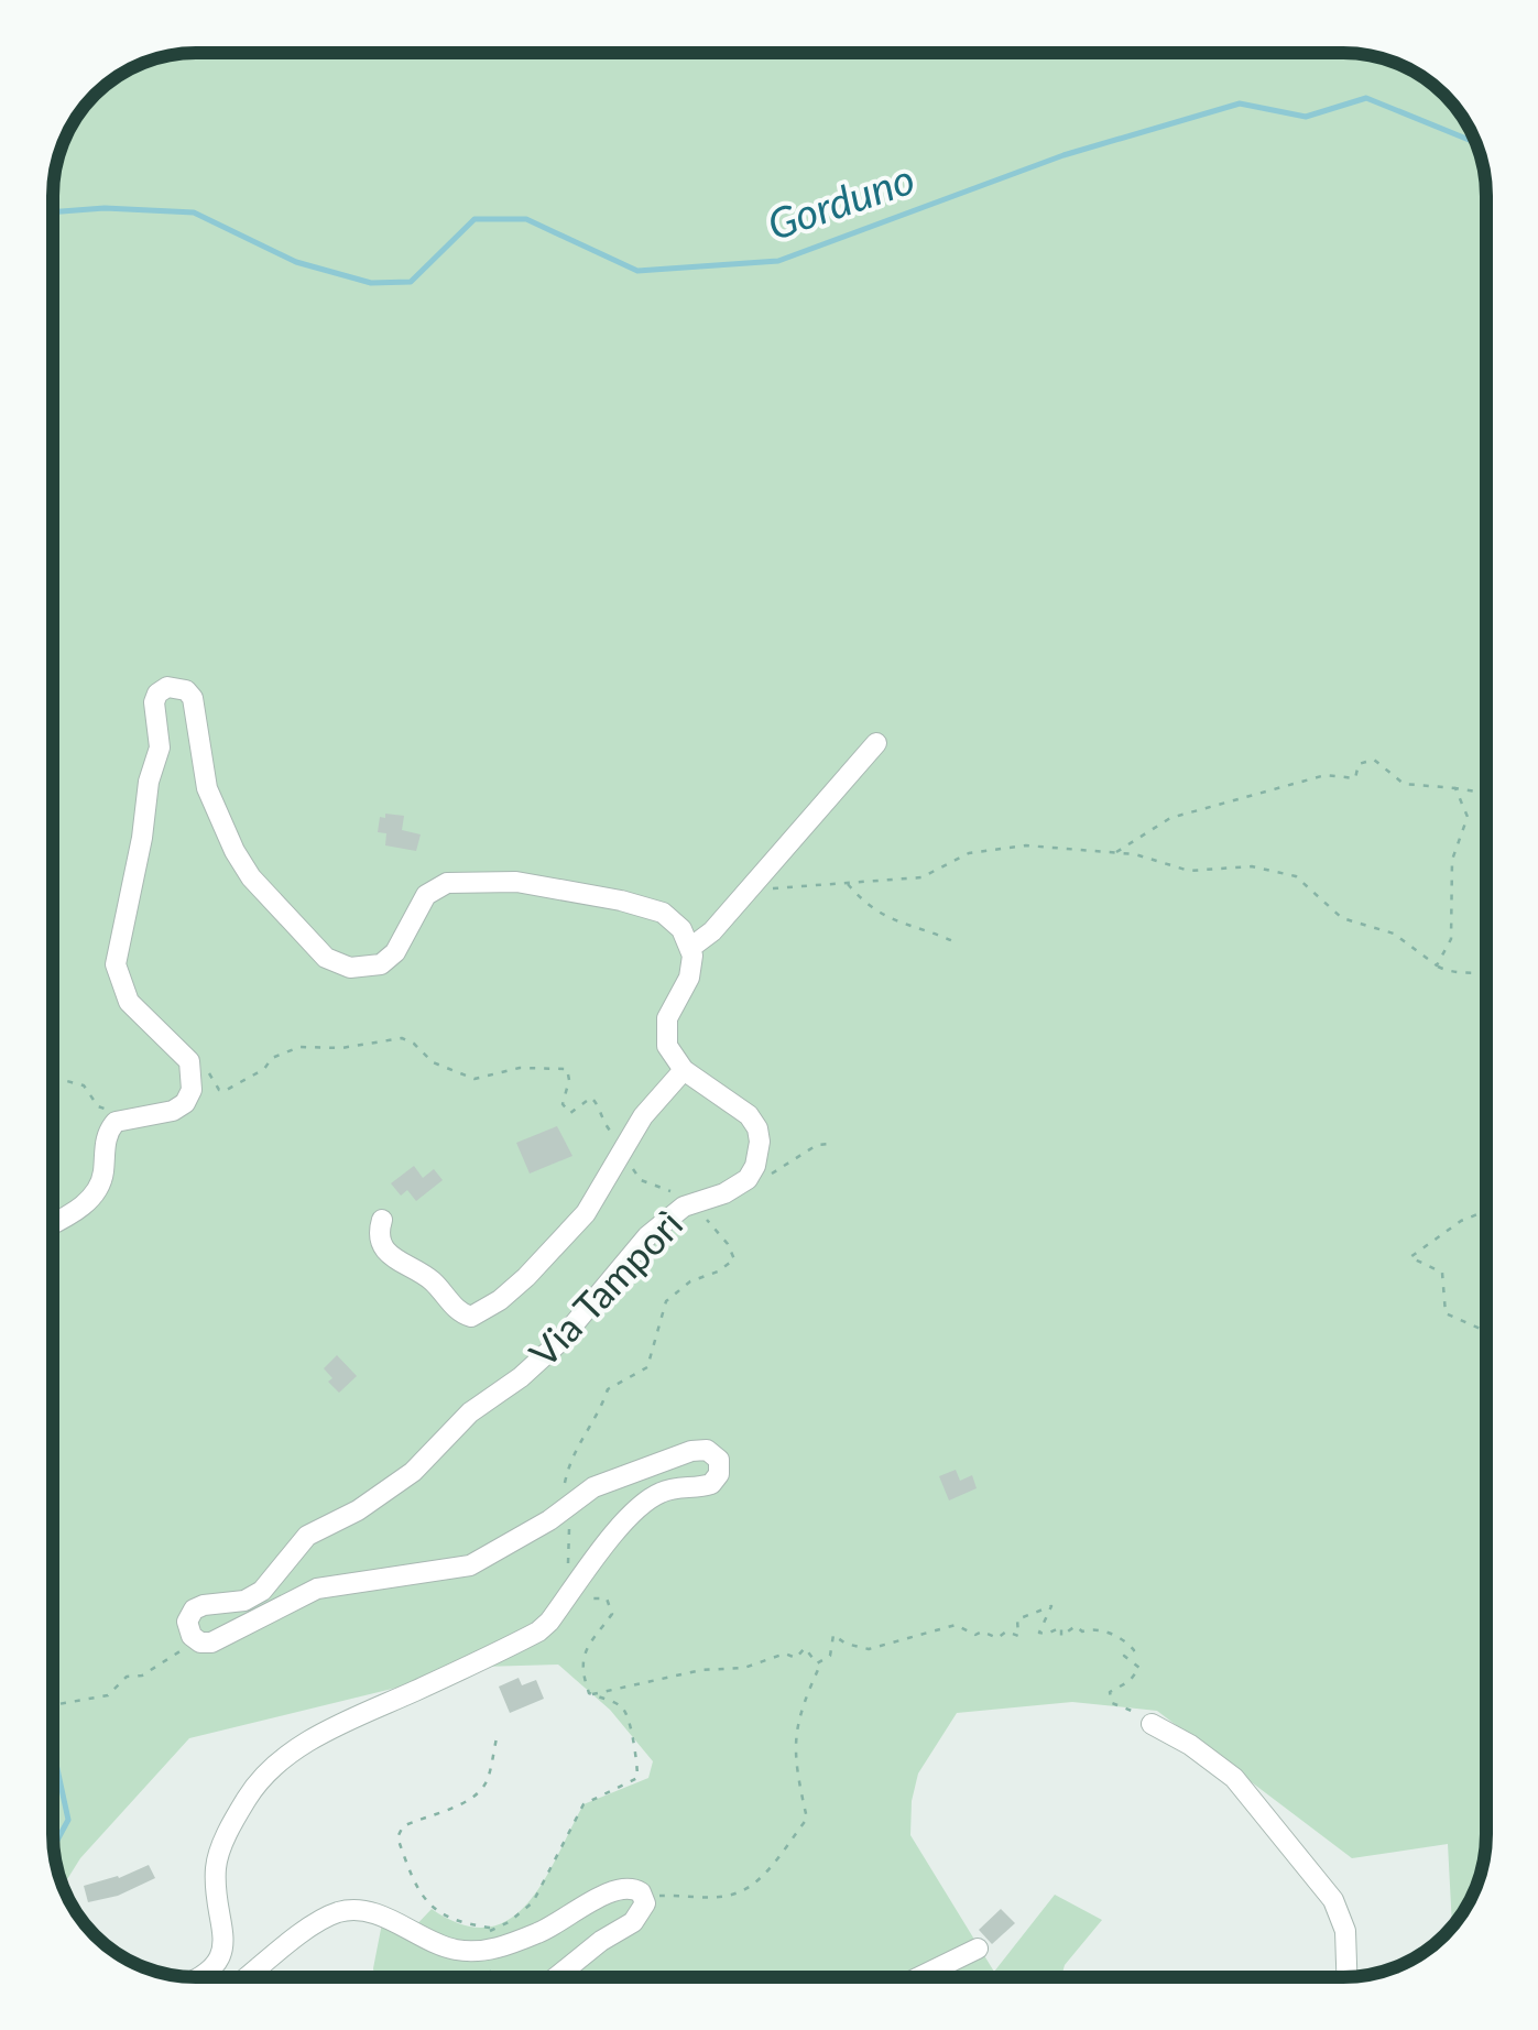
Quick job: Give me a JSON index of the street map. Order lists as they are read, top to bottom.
{
  "streets": {
    "street": ["Via Tamporì"]
  },
  "water": ["Gorduno"]
}
